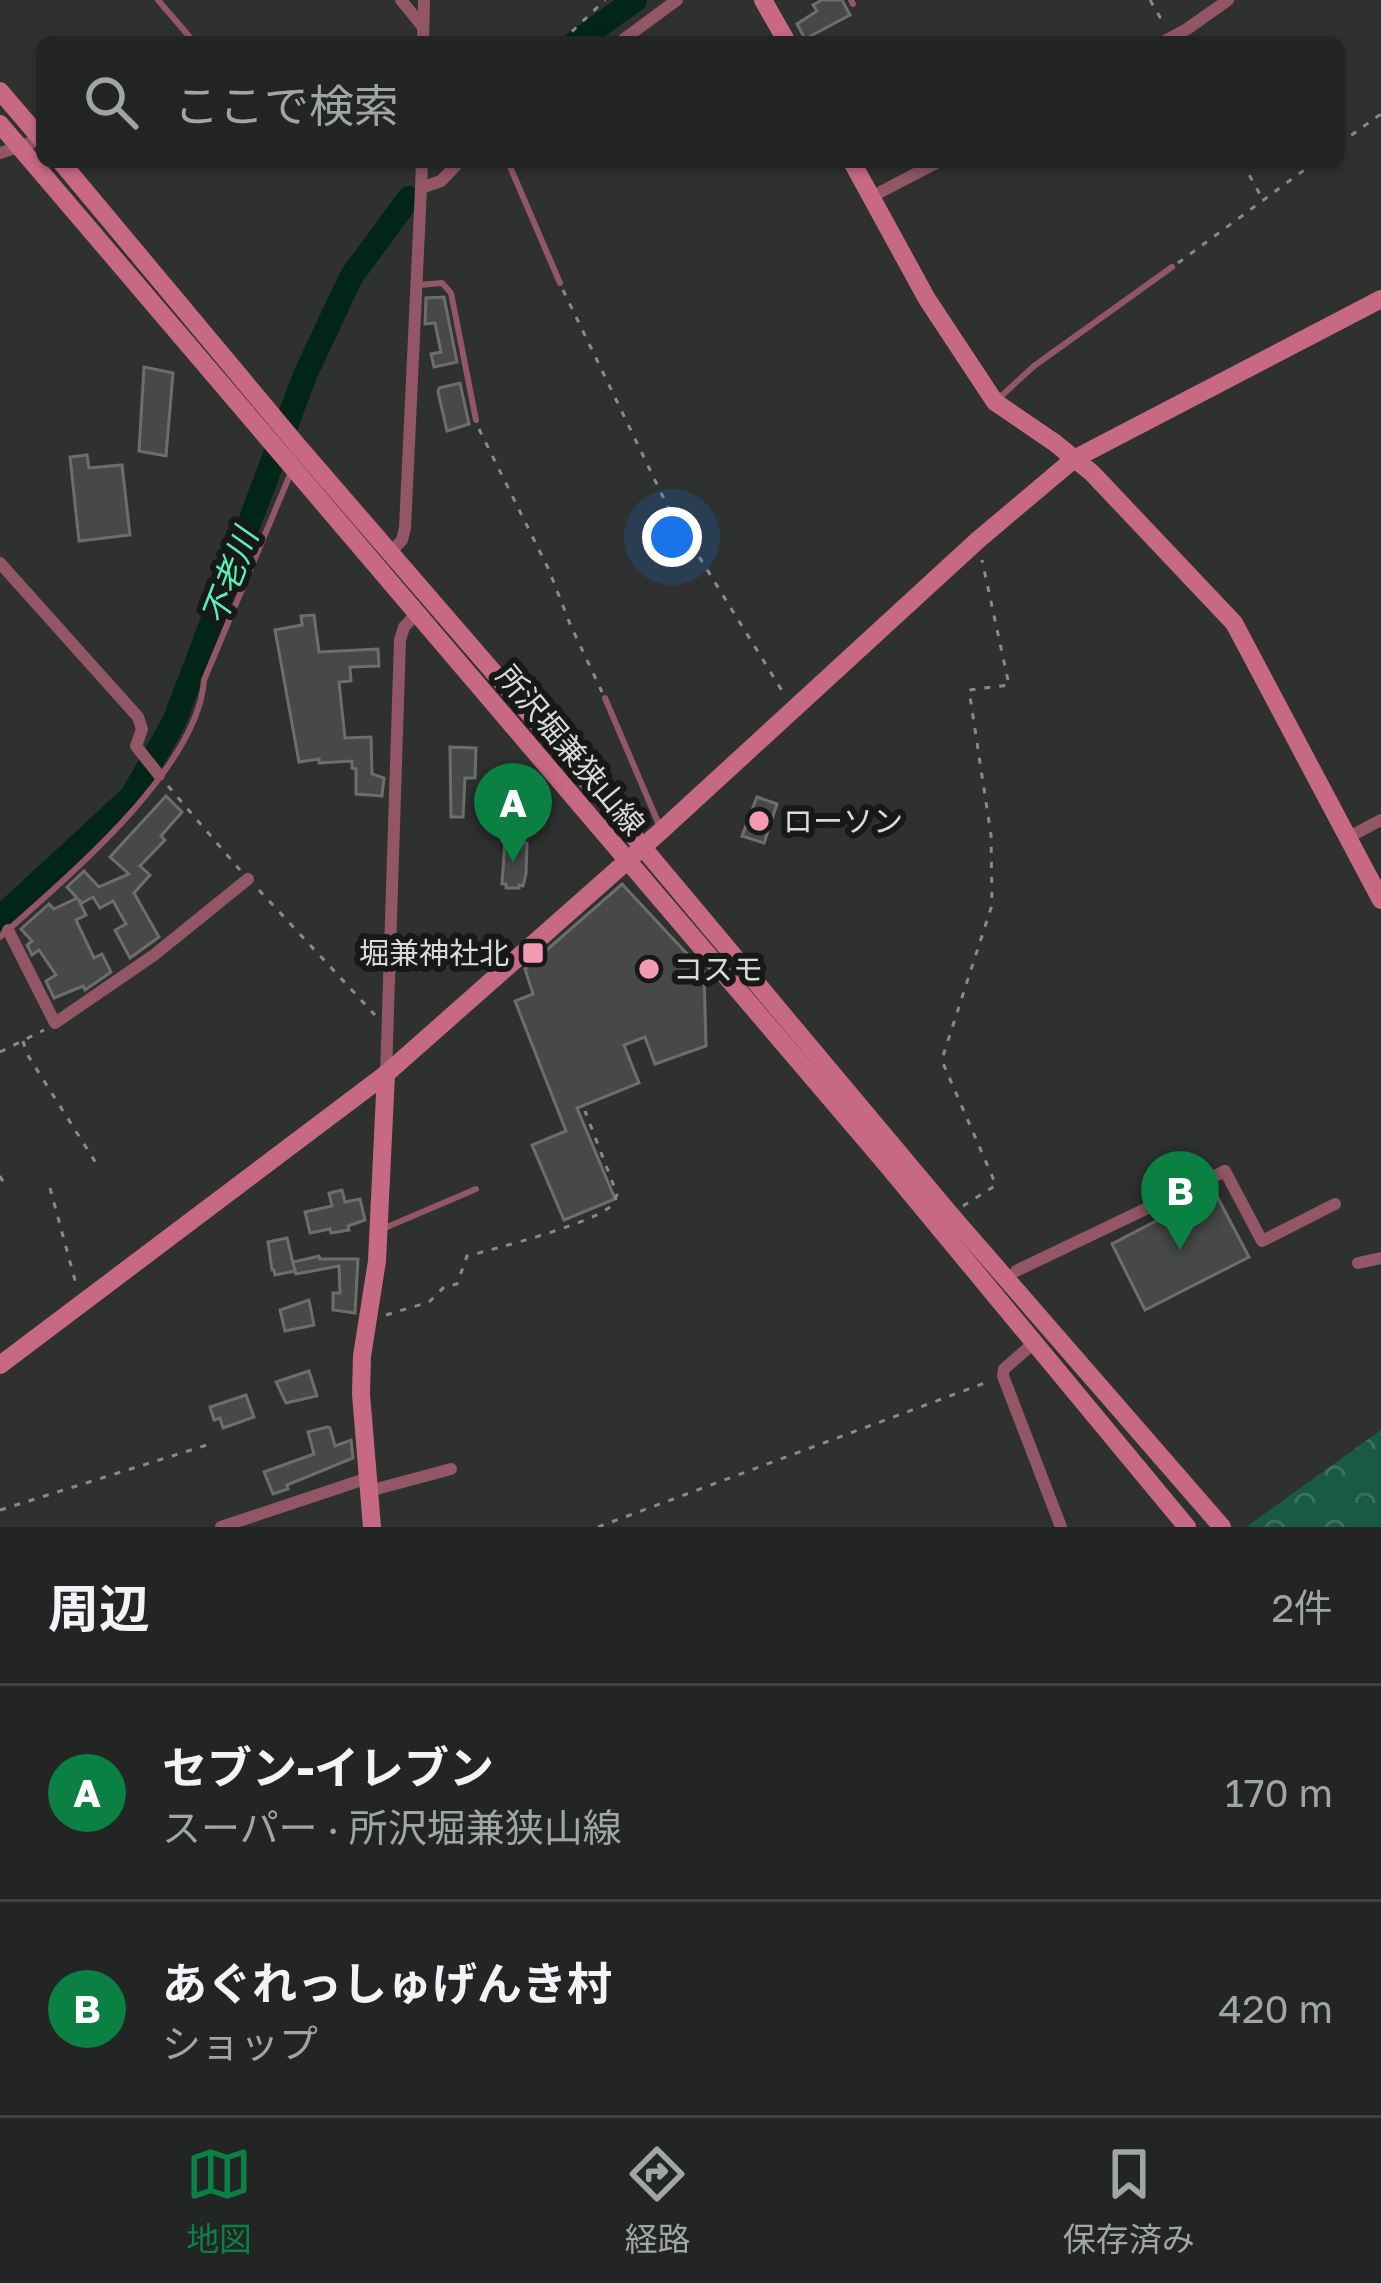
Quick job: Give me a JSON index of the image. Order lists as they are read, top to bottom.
{
  "streets": {
    "main road": ["所沢堀兼狭山線"]
  },
  "water": ["不老川"],
  "places": {
    "other": ["ローソン", "コスモ"],
    "transit": ["堀兼神社北"]
  },
  "page": {
    "search": "ここで検索",
    "pins": ["A", "B"],
    "heading": ["周辺", "2件"],
    "list": [
      {
        "mark": "A",
        "name": "セブン-イレブン",
        "note": "スーパー · 所沢堀兼狭山線",
        "value": "170 m"
      },
      {
        "mark": "B",
        "name": "あぐれっしゅげんき村",
        "note": "ショップ",
        "value": "420 m"
      }
    ],
    "nav": ["地図", "経路", "保存済み"]
  }
}
